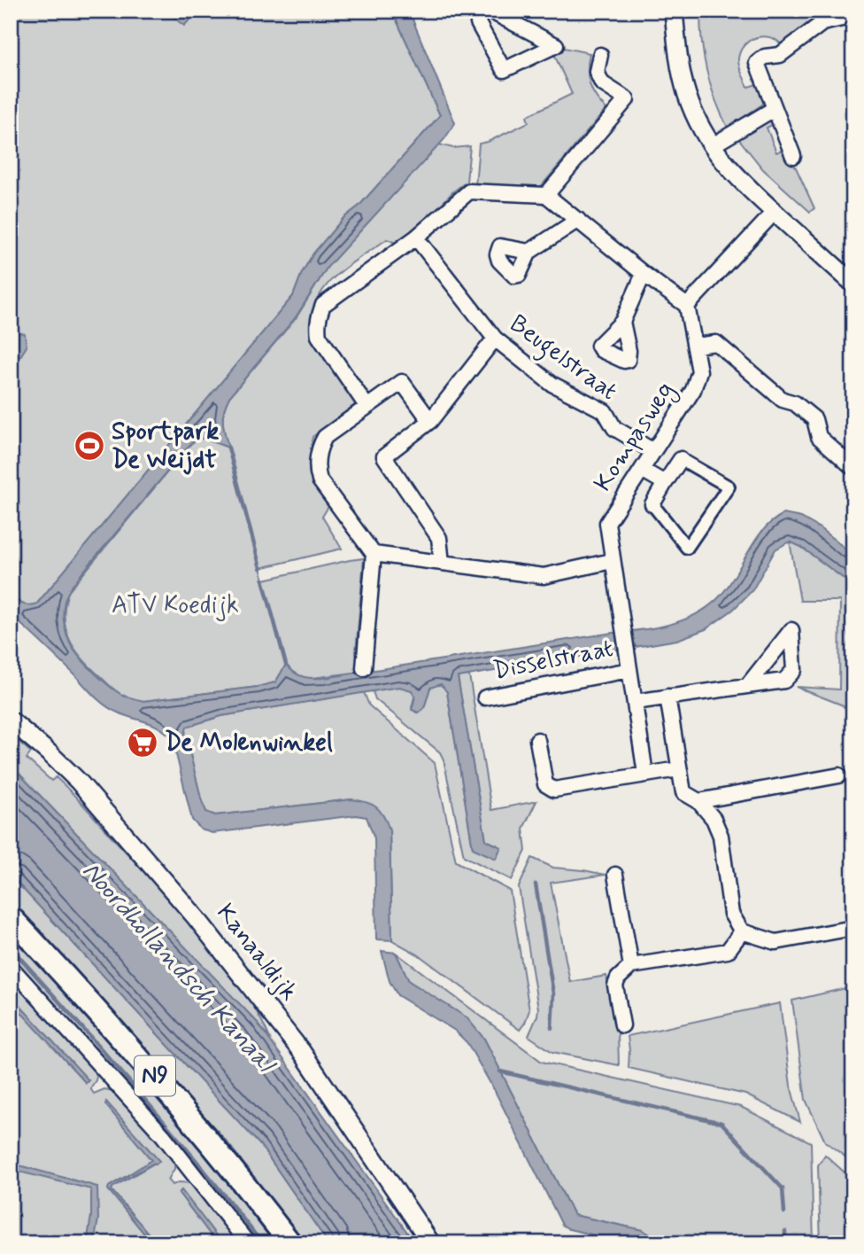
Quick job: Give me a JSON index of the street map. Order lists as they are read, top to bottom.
{
  "streets": {
    "main road": ["N9"],
    "street": [
      "Beugelstraat",
      "Kompasweg",
      "Disselstraat",
      "Kanaaldijk"
    ]
  },
  "crossings": [
    ["Beugelstraat", "Kompasweg"],
    ["Kompasweg", "Disselstraat"]
  ],
  "water": ["Noordhollandsch Kanaal"],
  "parks": ["ATV Koedijk"],
  "places": {
    "sports": ["Sportpark De Weijdt"],
    "supermarket": ["De Molenwinkel"]
  }
}
